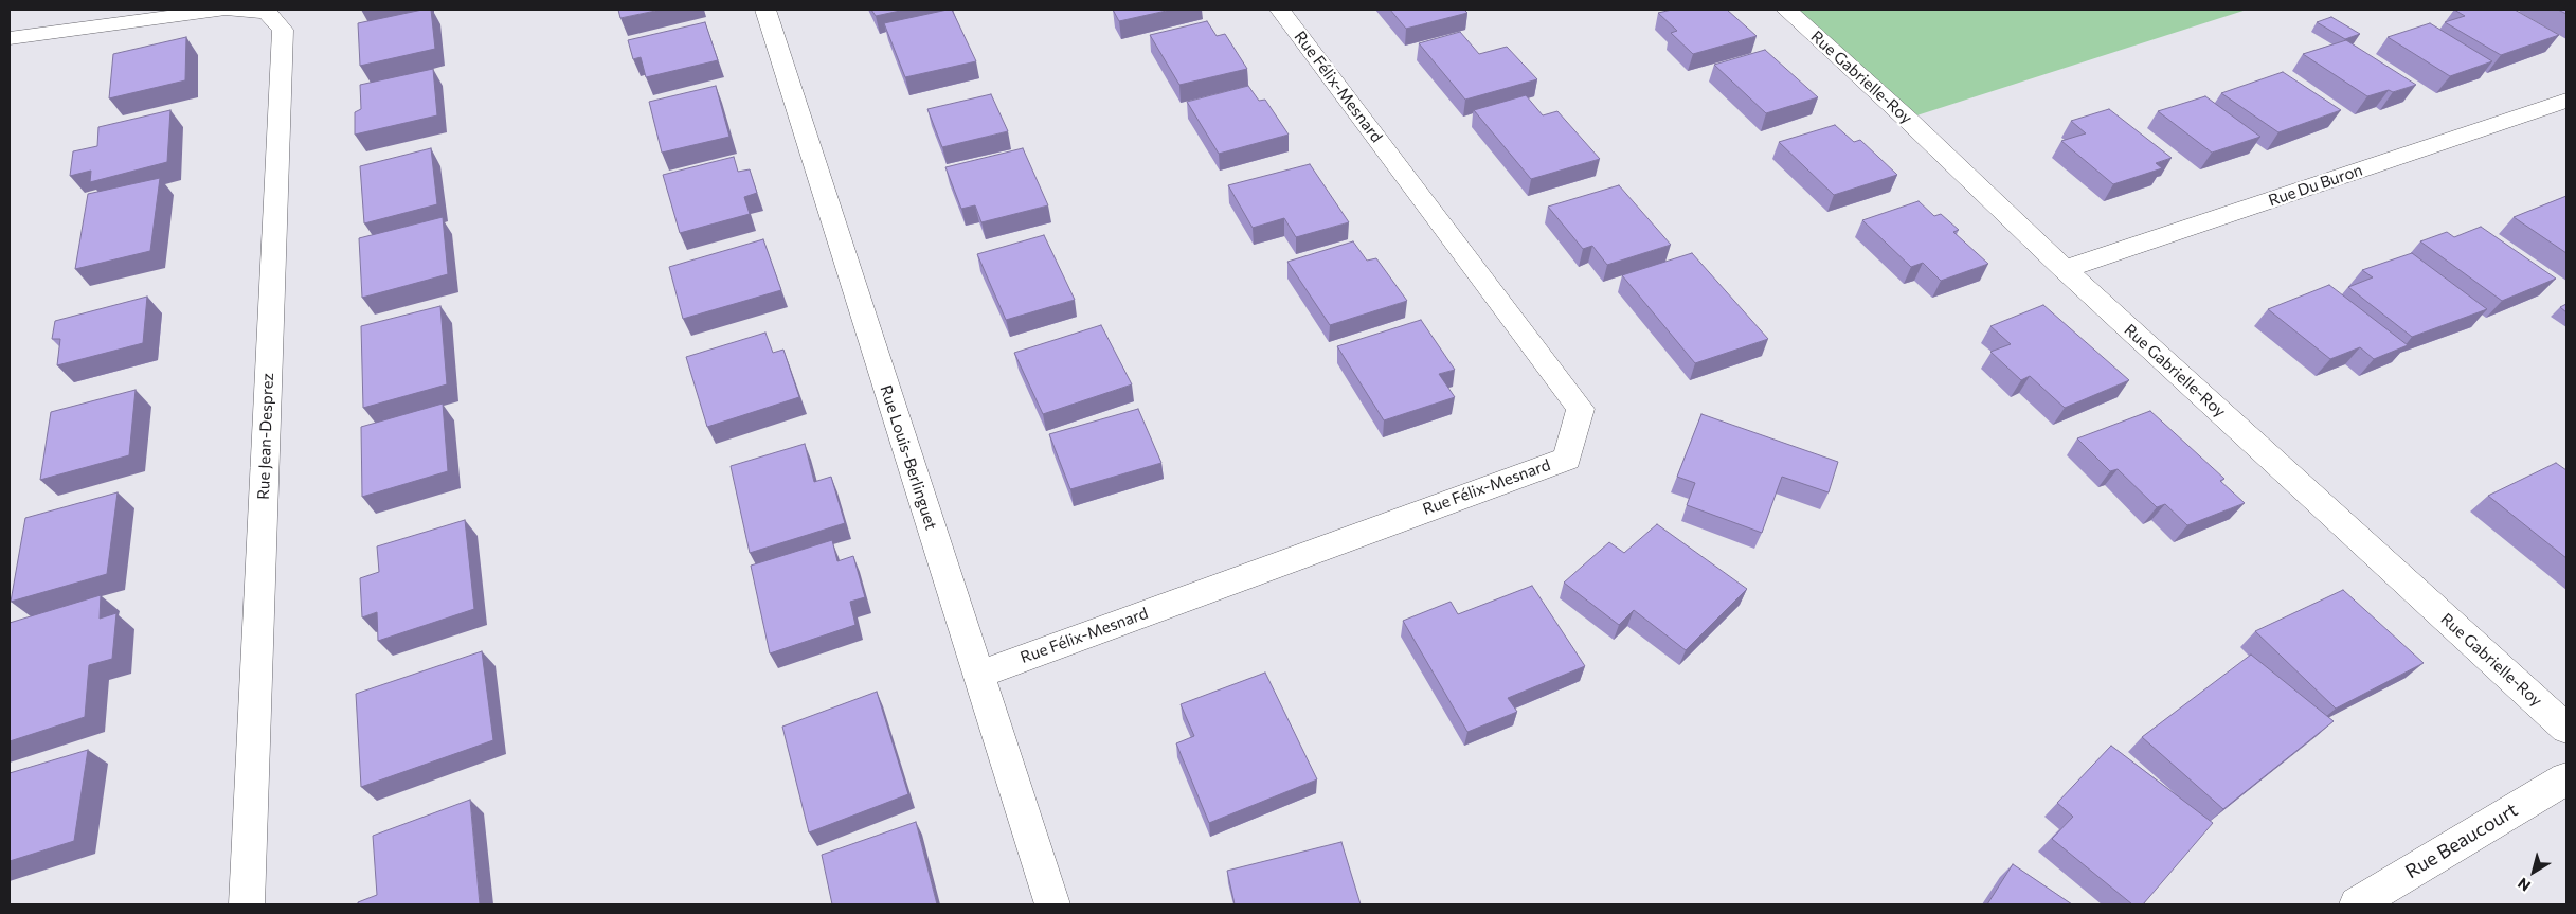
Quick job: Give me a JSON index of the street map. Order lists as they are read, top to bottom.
{
  "streets": {
    "street": [
      "Rue Gabrielle-Roy",
      "Rue Félix-Mesnard",
      "Rue Du Buron",
      "Rue Jean-Desprez",
      "Rue Louis-Berlinguet",
      "Rue Beaucourt"
    ]
  },
  "crossings": [
    ["Rue Gabrielle-Roy", "Rue Du Buron"],
    ["Rue Félix-Mesnard", "Rue Louis-Berlinguet"]
  ],
  "north": "bottom left"
}
